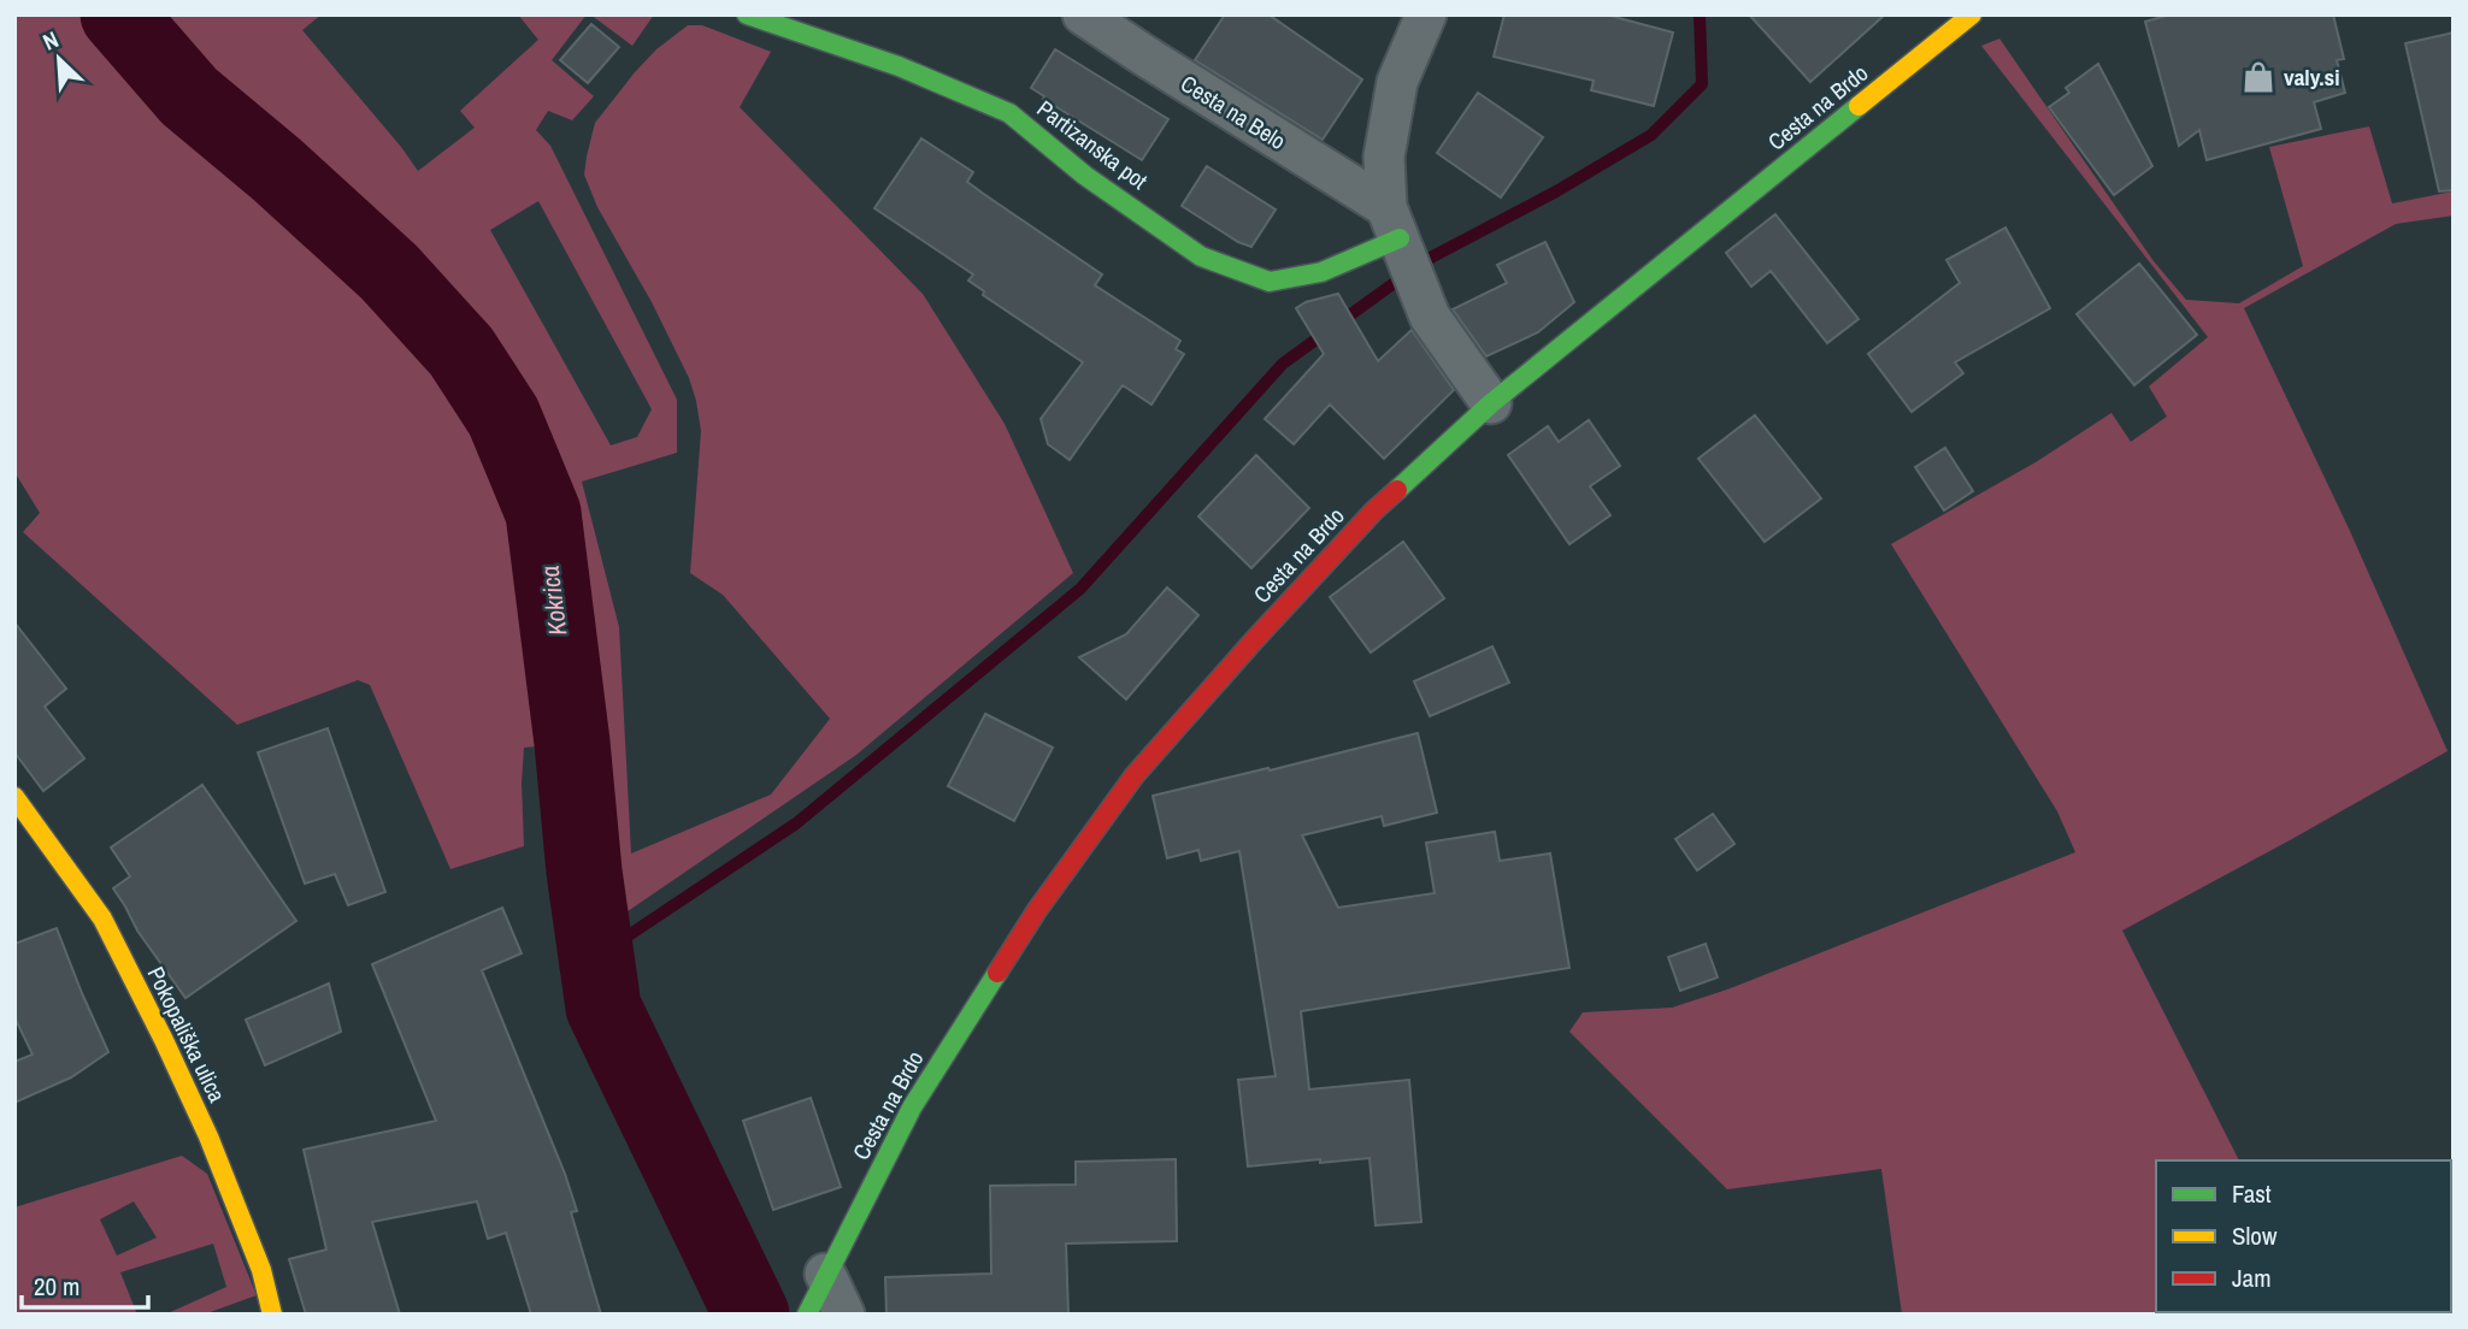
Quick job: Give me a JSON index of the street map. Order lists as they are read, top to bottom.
{
  "streets": {
    "street": [
      "Cesta na Brdo",
      "Cesta na Belo",
      "Partizanska pot",
      "Pokopališka ulica"
    ]
  },
  "crossings": [
    ["Cesta na Belo", "Partizanska pot"]
  ],
  "water": ["Kokrica"],
  "places": {
    "shop": ["valy.si"]
  },
  "legend": ["Fast", "Slow", "Jam"],
  "scale_bar": "20 m",
  "north": "top left"
}
